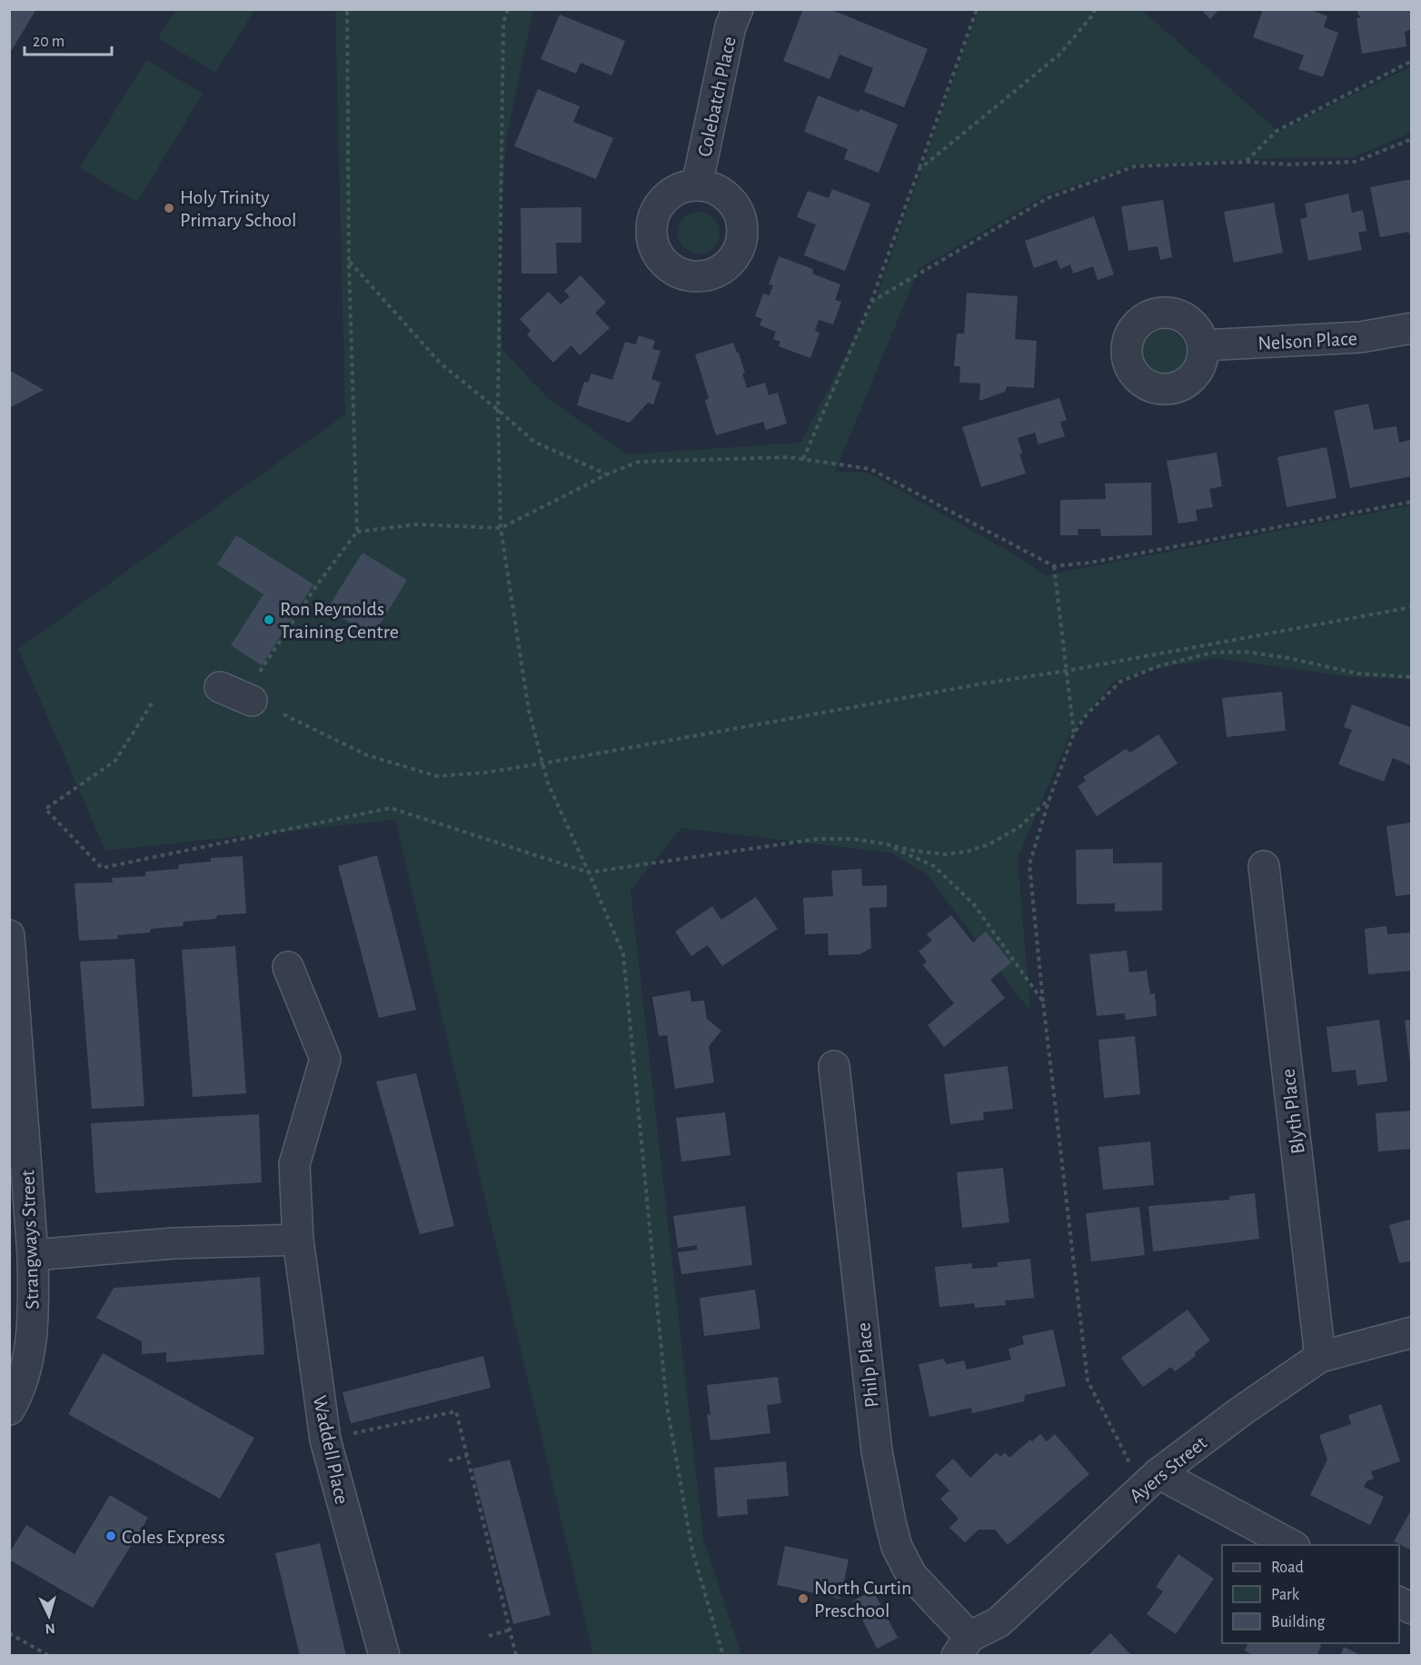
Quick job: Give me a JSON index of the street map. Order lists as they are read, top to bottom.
{
  "streets": {
    "street": [
      "Colebatch Place",
      "Nelson Place",
      "Blyth Place",
      "Strangways Street",
      "Philp Place",
      "Waddell Place",
      "Ayers Street"
    ]
  },
  "crossings": [
    ["Blyth Place", "Ayers Street"],
    ["Philp Place", "Ayers Street"]
  ],
  "places": [
    "Holy Trinity Primary School",
    "Ron Reynolds Training Centre",
    "Coles Express",
    "North Curtin Preschool"
  ],
  "legend": ["Road", "Park", "Building"],
  "scale_bar": "20 m",
  "north": "bottom"
}
